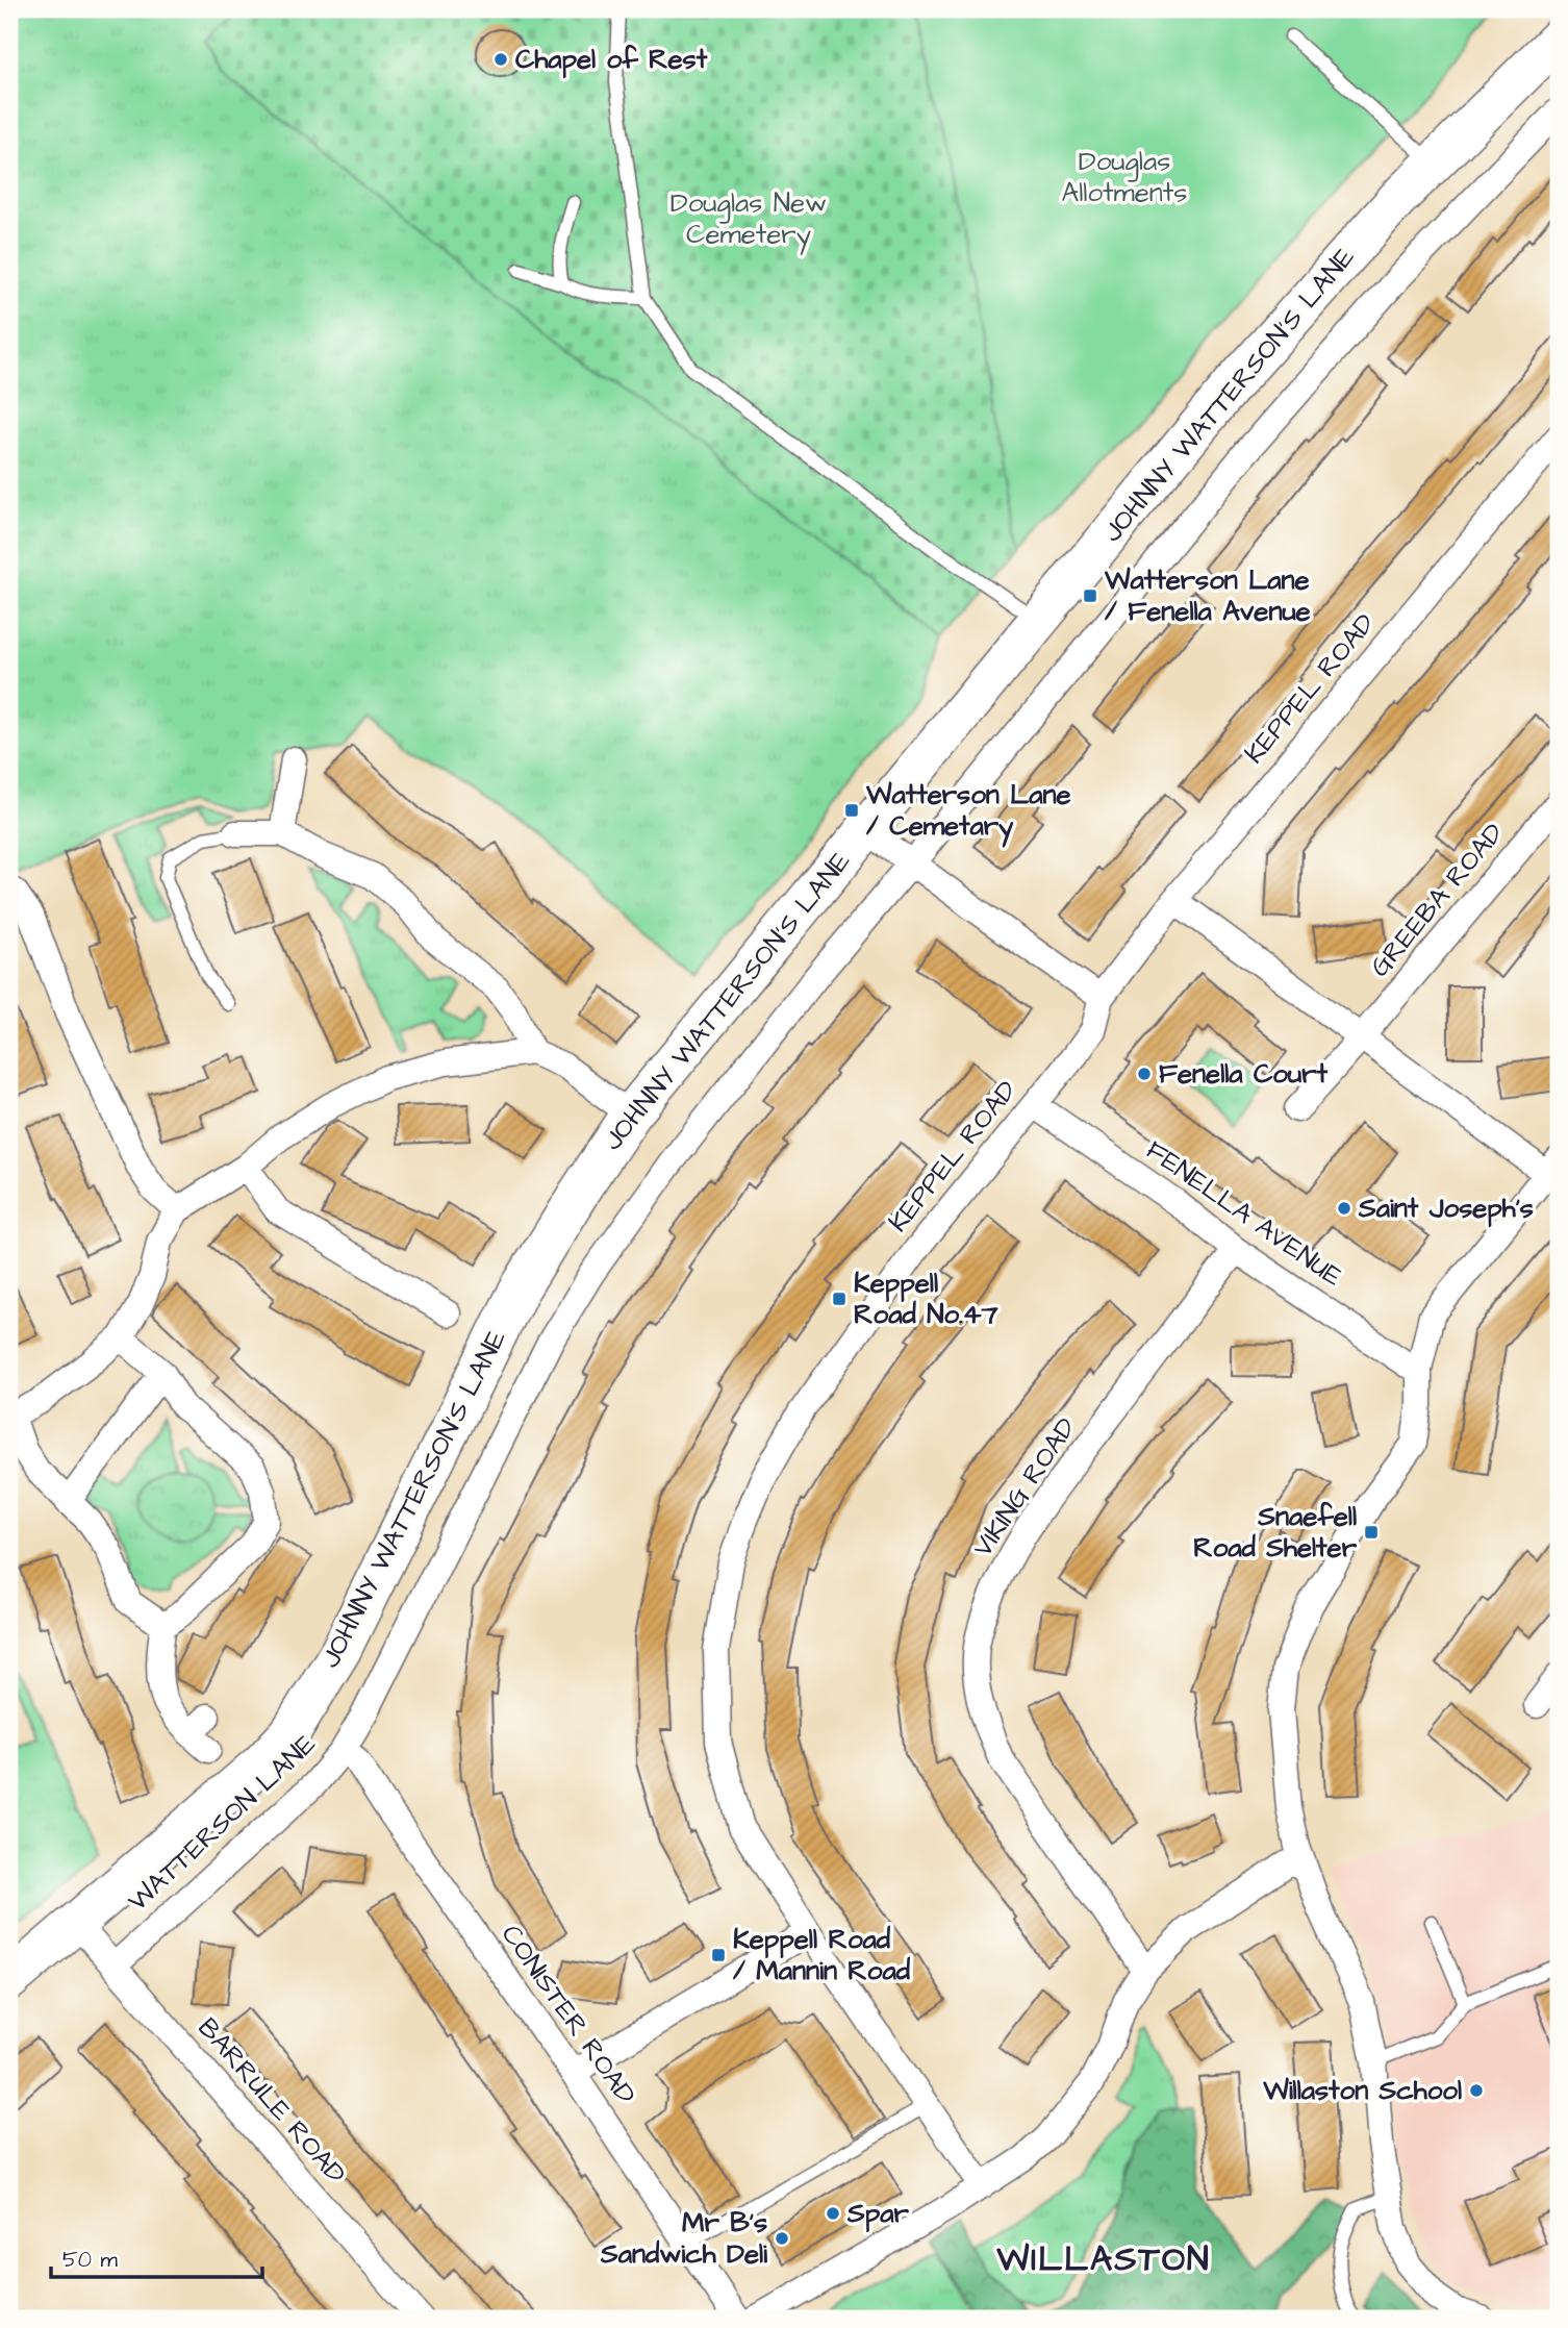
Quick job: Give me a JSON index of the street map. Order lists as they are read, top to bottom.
{
  "streets": {
    "highway": ["JOHNNY WATTERSON'S LANE"],
    "street": [
      "KEPPEL ROAD",
      "GREEBA ROAD",
      "FENELLA AVENUE",
      "VIKING ROAD",
      "WATTERSON LANE",
      "CONISTER ROAD",
      "BARRULE ROAD"
    ]
  },
  "crossings": [
    ["JOHNNY WATTERSON'S LANE", "BARRULE ROAD"],
    ["KEPPEL ROAD", "FENELLA AVENUE"],
    ["FENELLA AVENUE", "VIKING ROAD"],
    ["WATTERSON LANE", "CONISTER ROAD"],
    ["WATTERSON LANE", "BARRULE ROAD"]
  ],
  "districts": ["WILLASTON"],
  "parks": ["Douglas Allotments", "Douglas New Cemetery"],
  "places": {
    "other": [
      "Chapel of Rest",
      "Fenella Court",
      "Saint Joseph's",
      "Willaston School",
      "Spar",
      "Mr B's Sandwich Deli"
    ],
    "transit": [
      "Watterson Lane / Fenella Avenue",
      "Watterson Lane / Cemetary",
      "Keppell Road No.47",
      "Snaefell Road Shelter",
      "Keppell Road / Mannin Road"
    ]
  },
  "scale_bar": "50 m"
}
